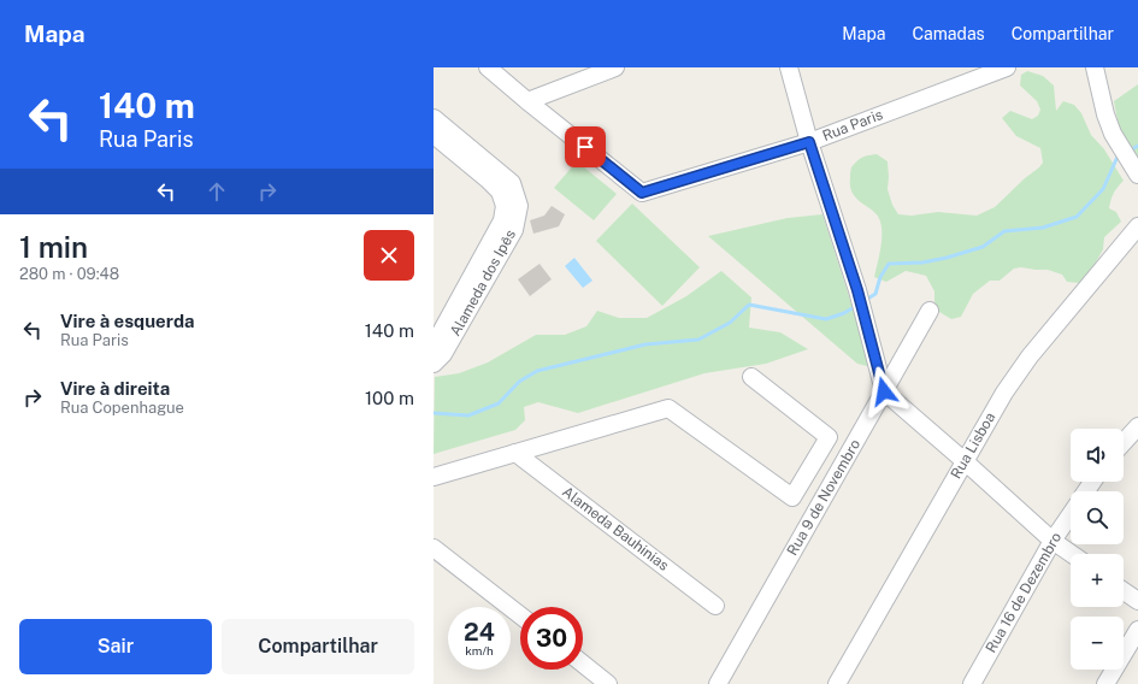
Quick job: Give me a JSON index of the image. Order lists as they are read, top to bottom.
{
  "streets": {
    "street": [
      "Rua Paris",
      "Alameda dos Ipês",
      "Rua Lisboa",
      "Rua 9 de Novembro",
      "Alameda Bauhinias",
      "Rua 16 de Dezembro"
    ]
  },
  "page": {
    "header": "Mapa",
    "nav": ["Mapa", "Camadas", "Compartilhar"],
    "turn": ["140 m", "Rua Paris"],
    "heading": ["1 min", "280 m · 09:48"],
    "list": [
      {
        "name": "Vire à esquerda",
        "note": "Rua Paris",
        "value": "140 m"
      },
      {
        "name": "Vire à direita",
        "note": "Rua Copenhague",
        "value": "100 m"
      }
    ],
    "map_buttons": ["+", "−"],
    "speed": "24 km/h",
    "limit": "30",
    "buttons": ["Sair", "Compartilhar"]
  }
}
